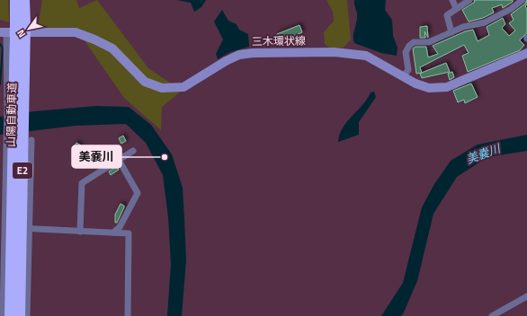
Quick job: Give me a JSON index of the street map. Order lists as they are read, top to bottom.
{
  "streets": {
    "highway": ["山陽自動車道", "E2"],
    "main road": ["三木環状線"]
  },
  "water": ["美嚢川"],
  "places": ["美嚢川"],
  "north": "bottom left"
}
